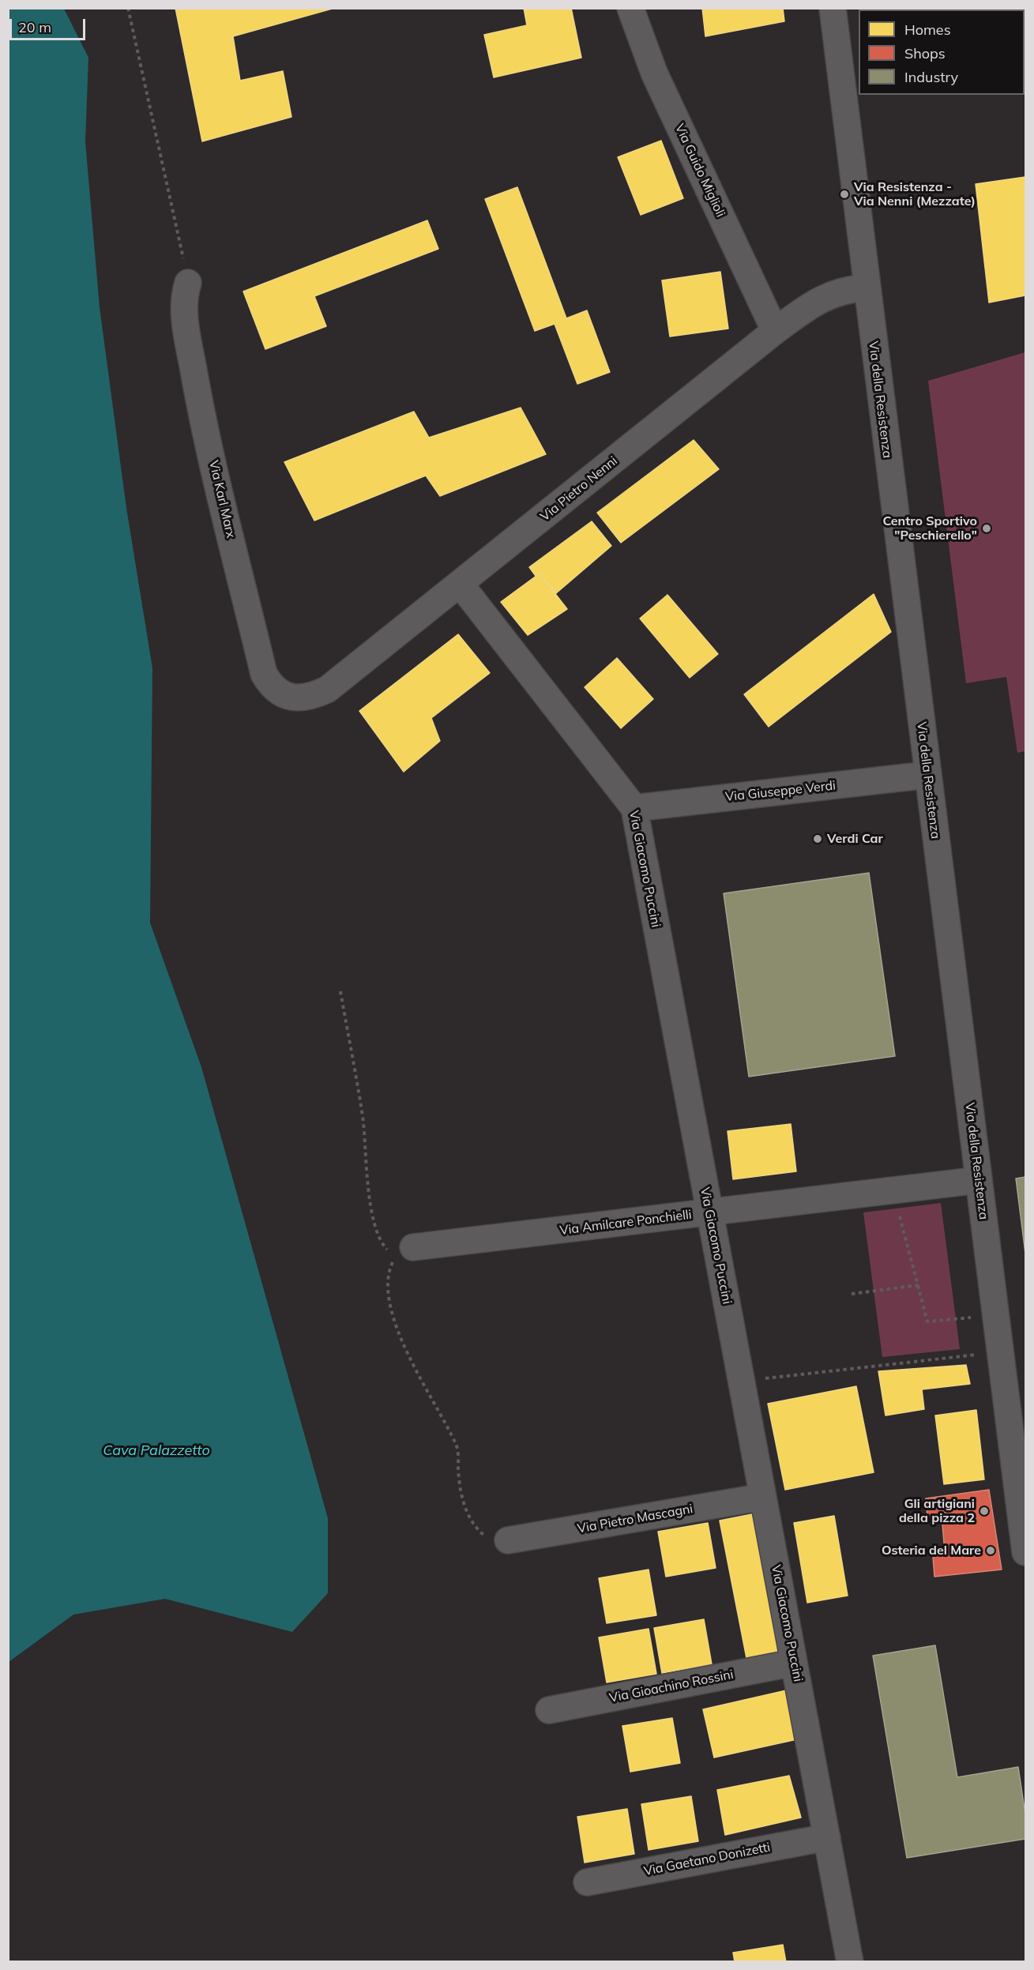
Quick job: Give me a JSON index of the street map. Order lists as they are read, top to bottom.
{
  "streets": {
    "street": [
      "Via Guido Miglioli",
      "Via della Resistenza",
      "Via Pietro Nenni",
      "Via Karl Marx",
      "Via Giuseppe Verdi",
      "Via Giacomo Puccini",
      "Via Amilcare Ponchielli",
      "Via Pietro Mascagni",
      "Via Gioachino Rossini",
      "Via Gaetano Donizetti"
    ]
  },
  "crossings": [
    ["Via Guido Miglioli", "Via Pietro Nenni"],
    ["Via della Resistenza", "Via Pietro Nenni"],
    ["Via della Resistenza", "Via Giuseppe Verdi"],
    ["Via della Resistenza", "Via Amilcare Ponchielli"],
    ["Via Pietro Nenni", "Via Karl Marx"],
    ["Via Pietro Nenni", "Via Giacomo Puccini"],
    ["Via Giuseppe Verdi", "Via Giacomo Puccini"],
    ["Via Giacomo Puccini", "Via Amilcare Ponchielli"],
    ["Via Giacomo Puccini", "Via Pietro Mascagni"],
    ["Via Giacomo Puccini", "Via Gioachino Rossini"],
    ["Via Giacomo Puccini", "Via Gaetano Donizetti"]
  ],
  "water": ["Cava Palazzetto"],
  "places": [
    "Via Resistenza - Via Nenni (Mezzate)",
    "Centro Sportivo \"Peschierello\"",
    "Verdi Car",
    "Gli artigiani della pizza 2",
    "Osteria del Mare"
  ],
  "legend": ["Homes", "Shops", "Industry"],
  "scale_bar": "20 m"
}
